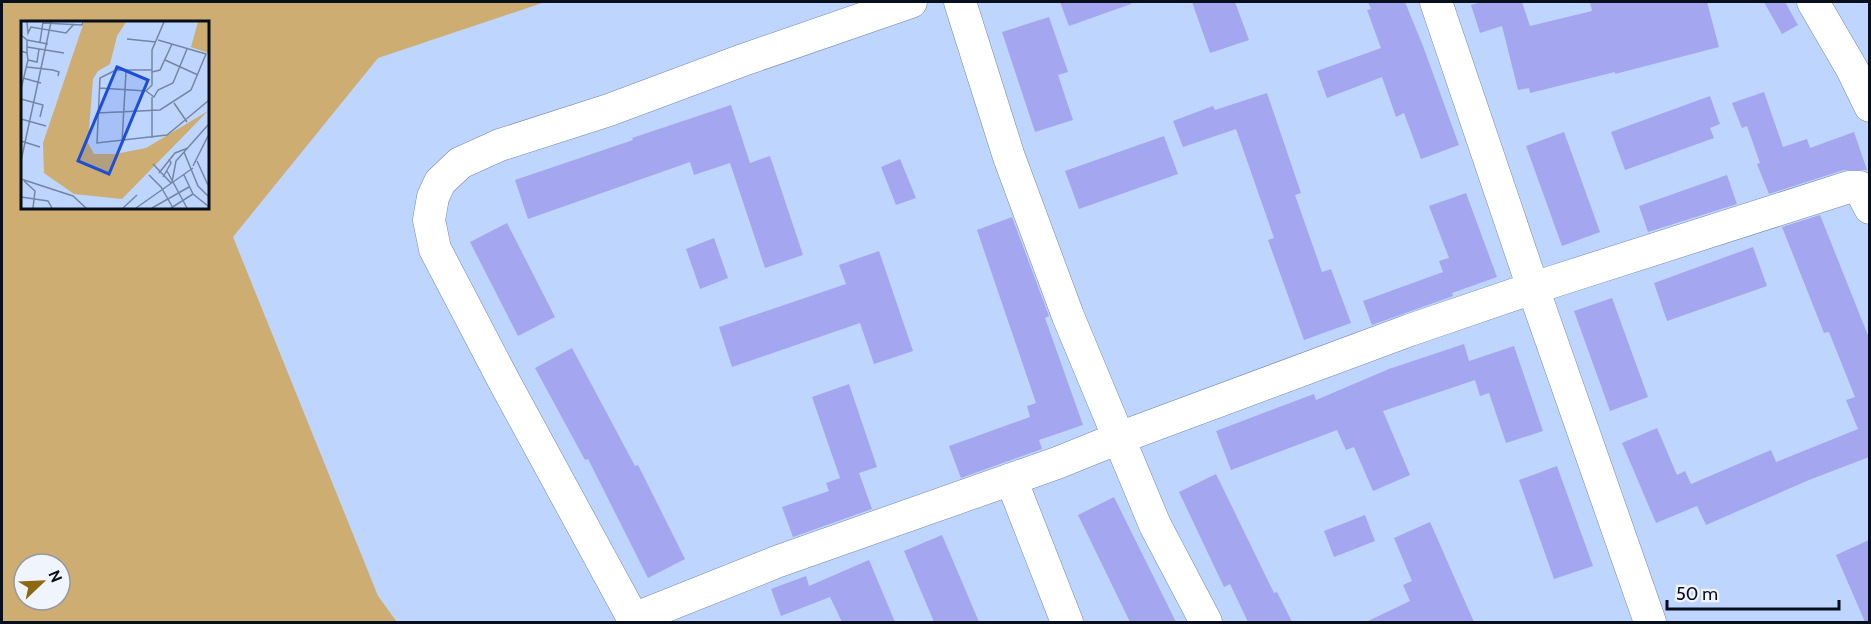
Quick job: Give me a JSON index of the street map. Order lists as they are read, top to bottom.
{
  "scale_bar": "50 m",
  "north": "top right"
}
